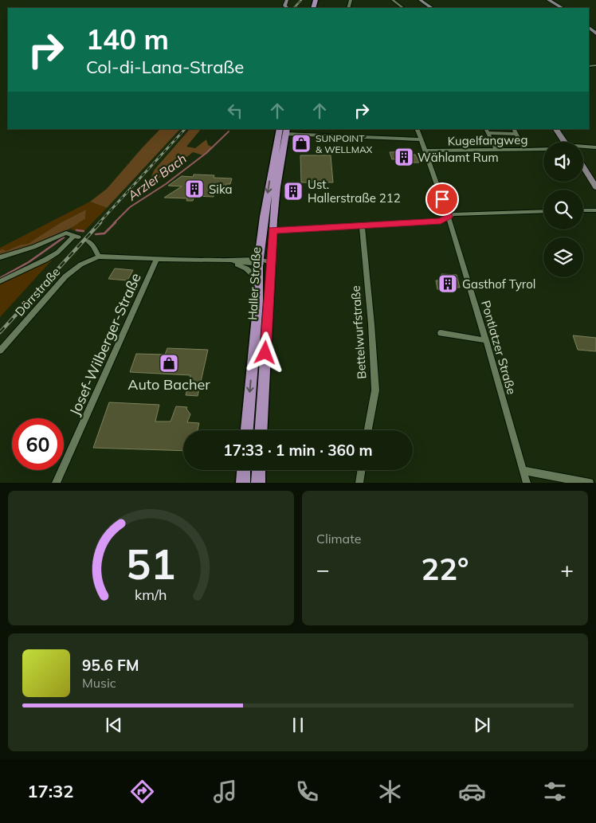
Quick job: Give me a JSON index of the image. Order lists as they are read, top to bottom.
{
  "streets": {
    "main road": ["Haller Straße"],
    "street": [
      "Kugelfangweg",
      "Dörrstraße",
      "Bettelwurfstraße",
      "Josef-Wilberger-Straße",
      "Pontlatzer Straße"
    ]
  },
  "crossings": [
    ["Kugelfangweg", "Pontlatzer Straße"],
    ["Haller Straße", "Dörrstraße"],
    ["Dörrstraße", "Josef-Wilberger-Straße"]
  ],
  "water": ["Arzler Bach"],
  "places": {
    "shop": ["SUNPOINT & WELLMAX", "Auto Bacher"],
    "building": [
      "Wählamt Rum",
      "Sika",
      "Ust. Hallerstraße 212",
      "Gasthof Tyrol"
    ]
  },
  "page": {
    "turn": ["140 m", "Col-di-Lana-Straße"],
    "limit": "60",
    "trip": "17:33 · 1 min · 360 m",
    "tile": "Climate",
    "heat": ["−", "22°", "+"],
    "song": ["95.6 FM", "Music"],
    "tabs": "17:32",
    "gauge": ["51", "km/h"]
  }
}
